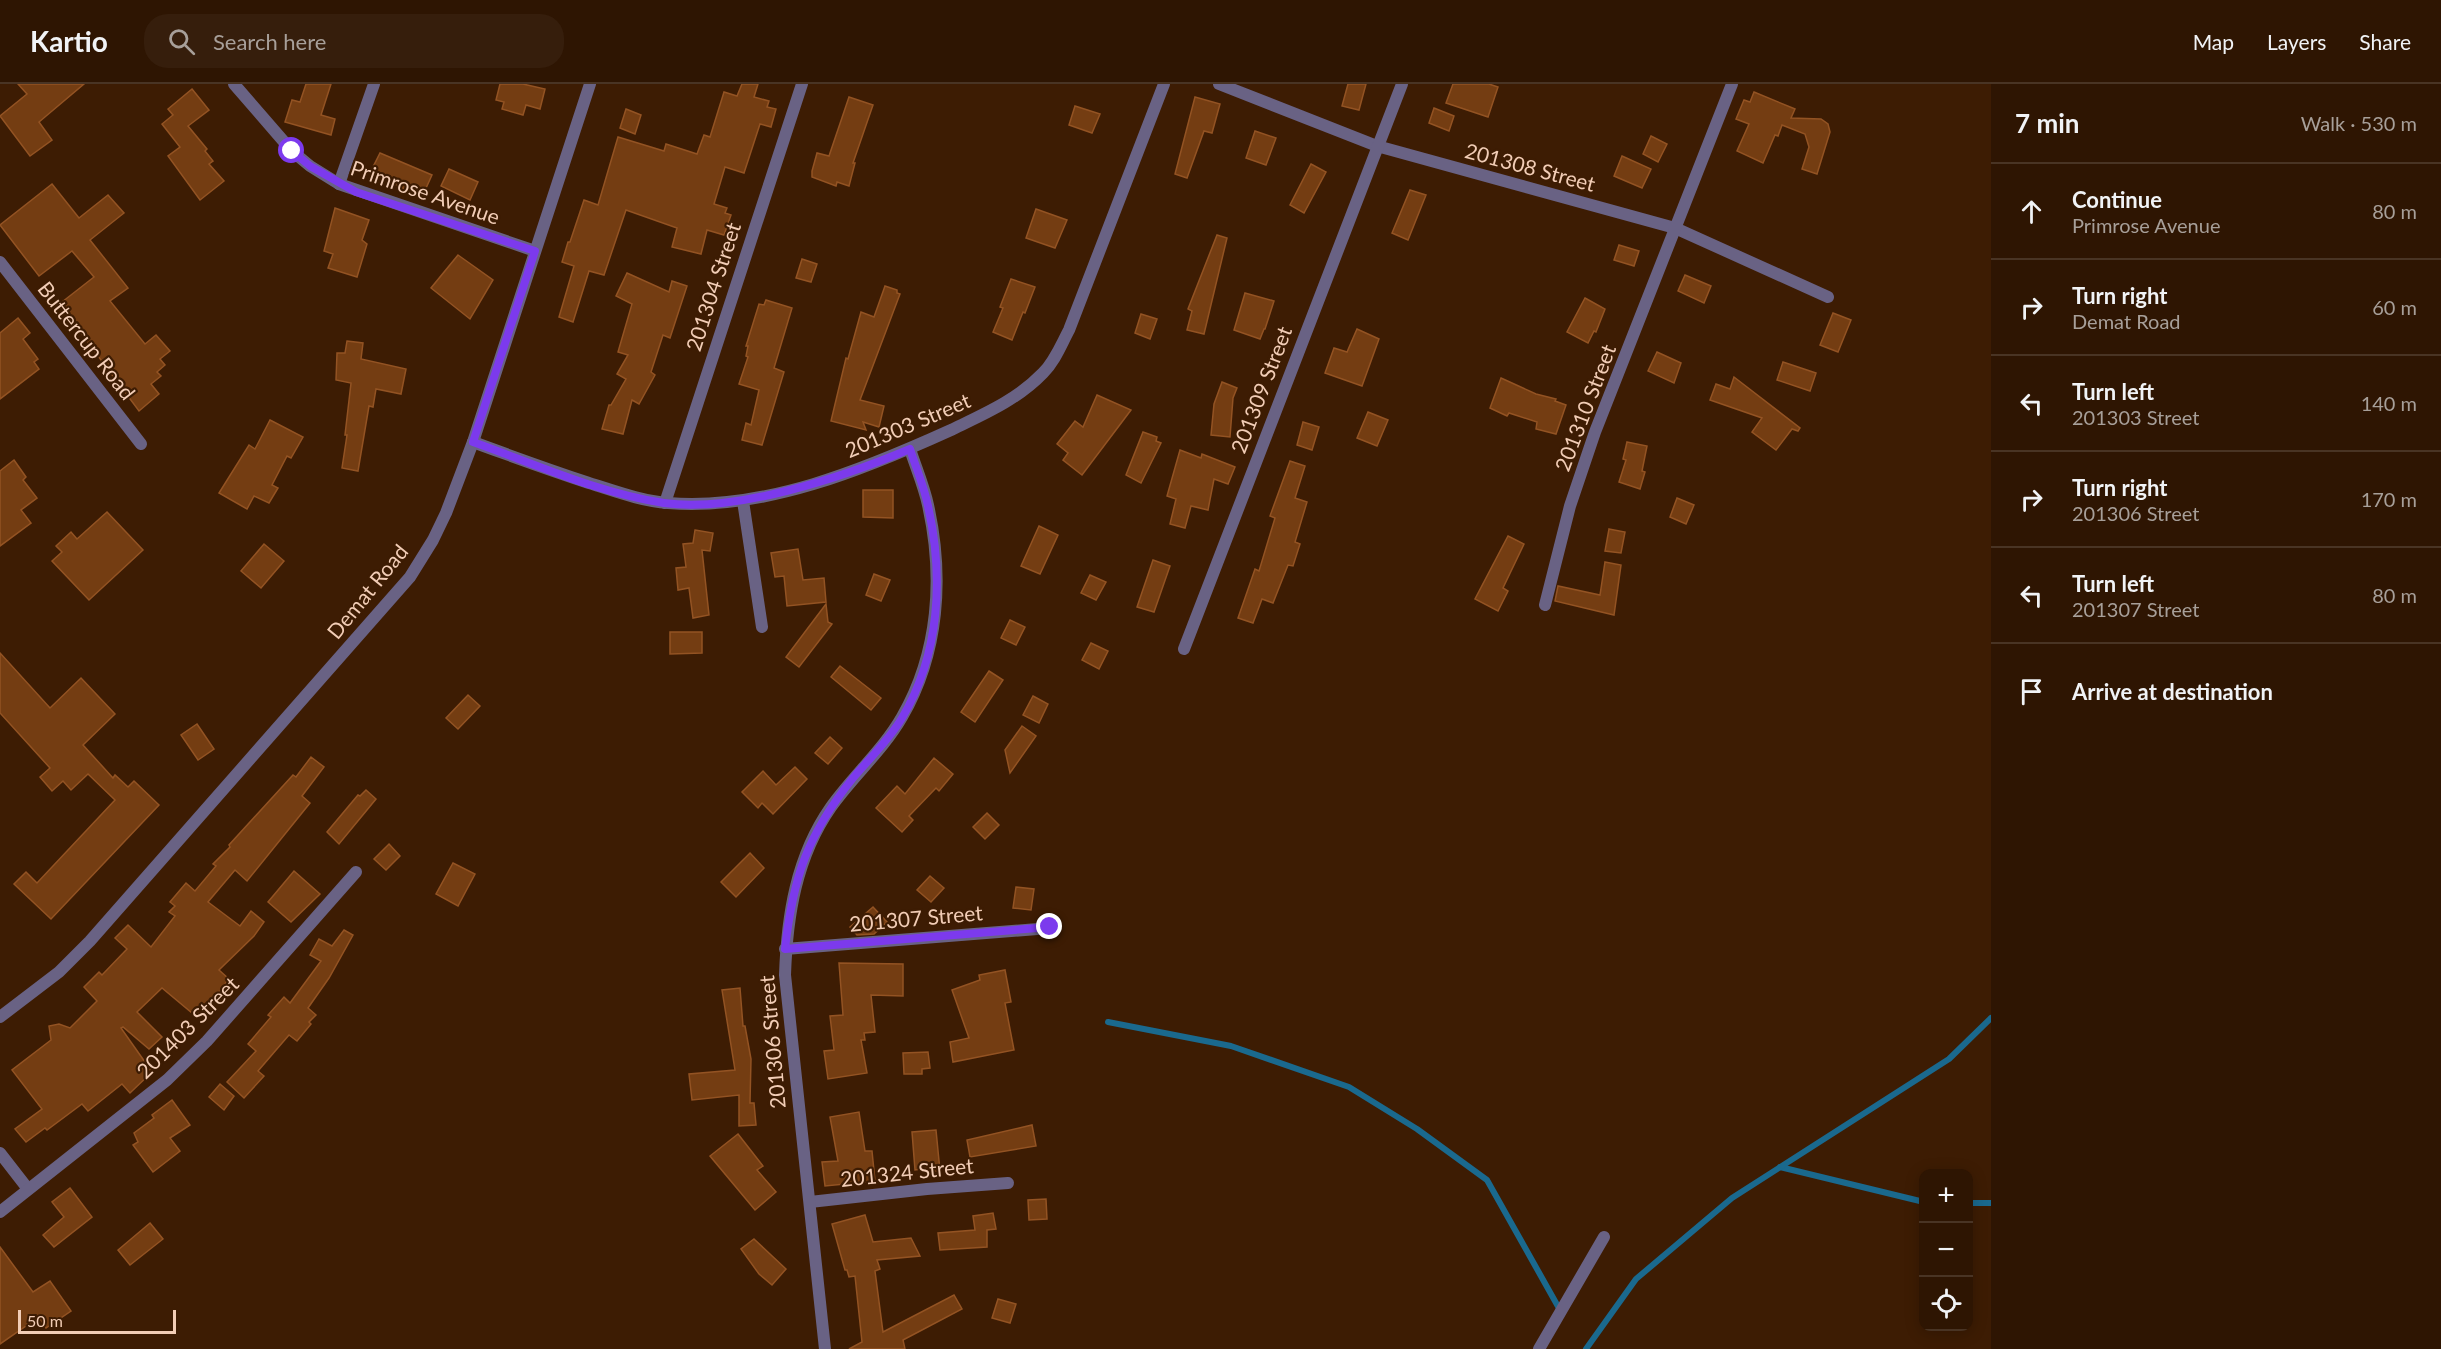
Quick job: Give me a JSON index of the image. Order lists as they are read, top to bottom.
{
  "streets": {
    "street": [
      "201308 Street",
      "Primrose Avenue",
      "201304 Street",
      "Buttercup Road",
      "201309 Street",
      "201310 Street",
      "201303 Street",
      "Demat Road",
      "201307 Street",
      "201403 Street",
      "201306 Street",
      "201324 Street"
    ]
  },
  "crossings": [
    ["201308 Street", "201309 Street"],
    ["201308 Street", "201310 Street"],
    ["Primrose Avenue", "Demat Road"],
    ["201304 Street", "201303 Street"],
    ["201303 Street", "Demat Road"],
    ["201303 Street", "201306 Street"],
    ["201307 Street", "201306 Street"],
    ["201306 Street", "201324 Street"]
  ],
  "scale_bar": "50 m",
  "page": {
    "header": "Kartio",
    "search": "Search here",
    "nav": ["Map", "Layers", "Share"],
    "heading": ["7 min", "Walk · 530 m"],
    "list": [
      ["Continue", "Primrose Avenue", "80 m"],
      ["Turn right", "Demat Road", "60 m"],
      ["Turn left", "201303 Street", "140 m"],
      ["Turn right", "201306 Street", "170 m"],
      ["Turn left", "201307 Street", "80 m"],
      "Arrive at destination"
    ],
    "map_buttons": ["+", "−"],
    "scale": "50 m"
  }
}
